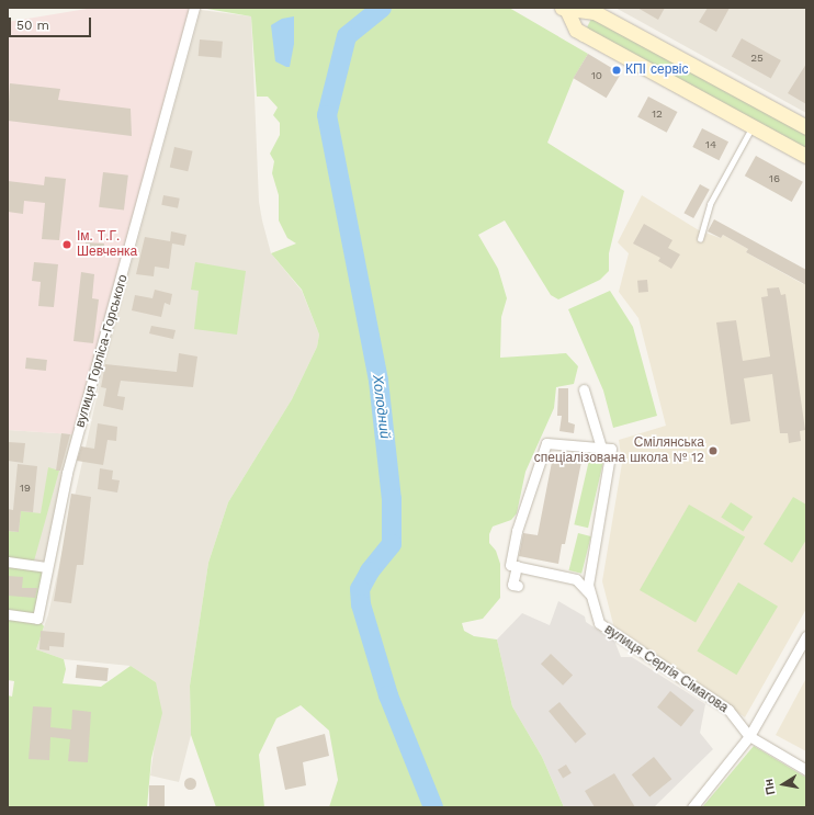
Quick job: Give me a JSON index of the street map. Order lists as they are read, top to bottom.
{
  "streets": {
    "street": ["вулиця Горліса-Горського", "вулиця Сергія Сімагова"]
  },
  "water": ["Холодний"],
  "places": ["КПІ сервіс", "Ім. Т.Г. Шевченка", "Смілянська спеціалізована школа № 12"],
  "house_numbers": [
    "25",
    "10",
    "12",
    "14",
    "16",
    "19"
  ],
  "scale_bar": "50 m",
  "north": "left"
}
